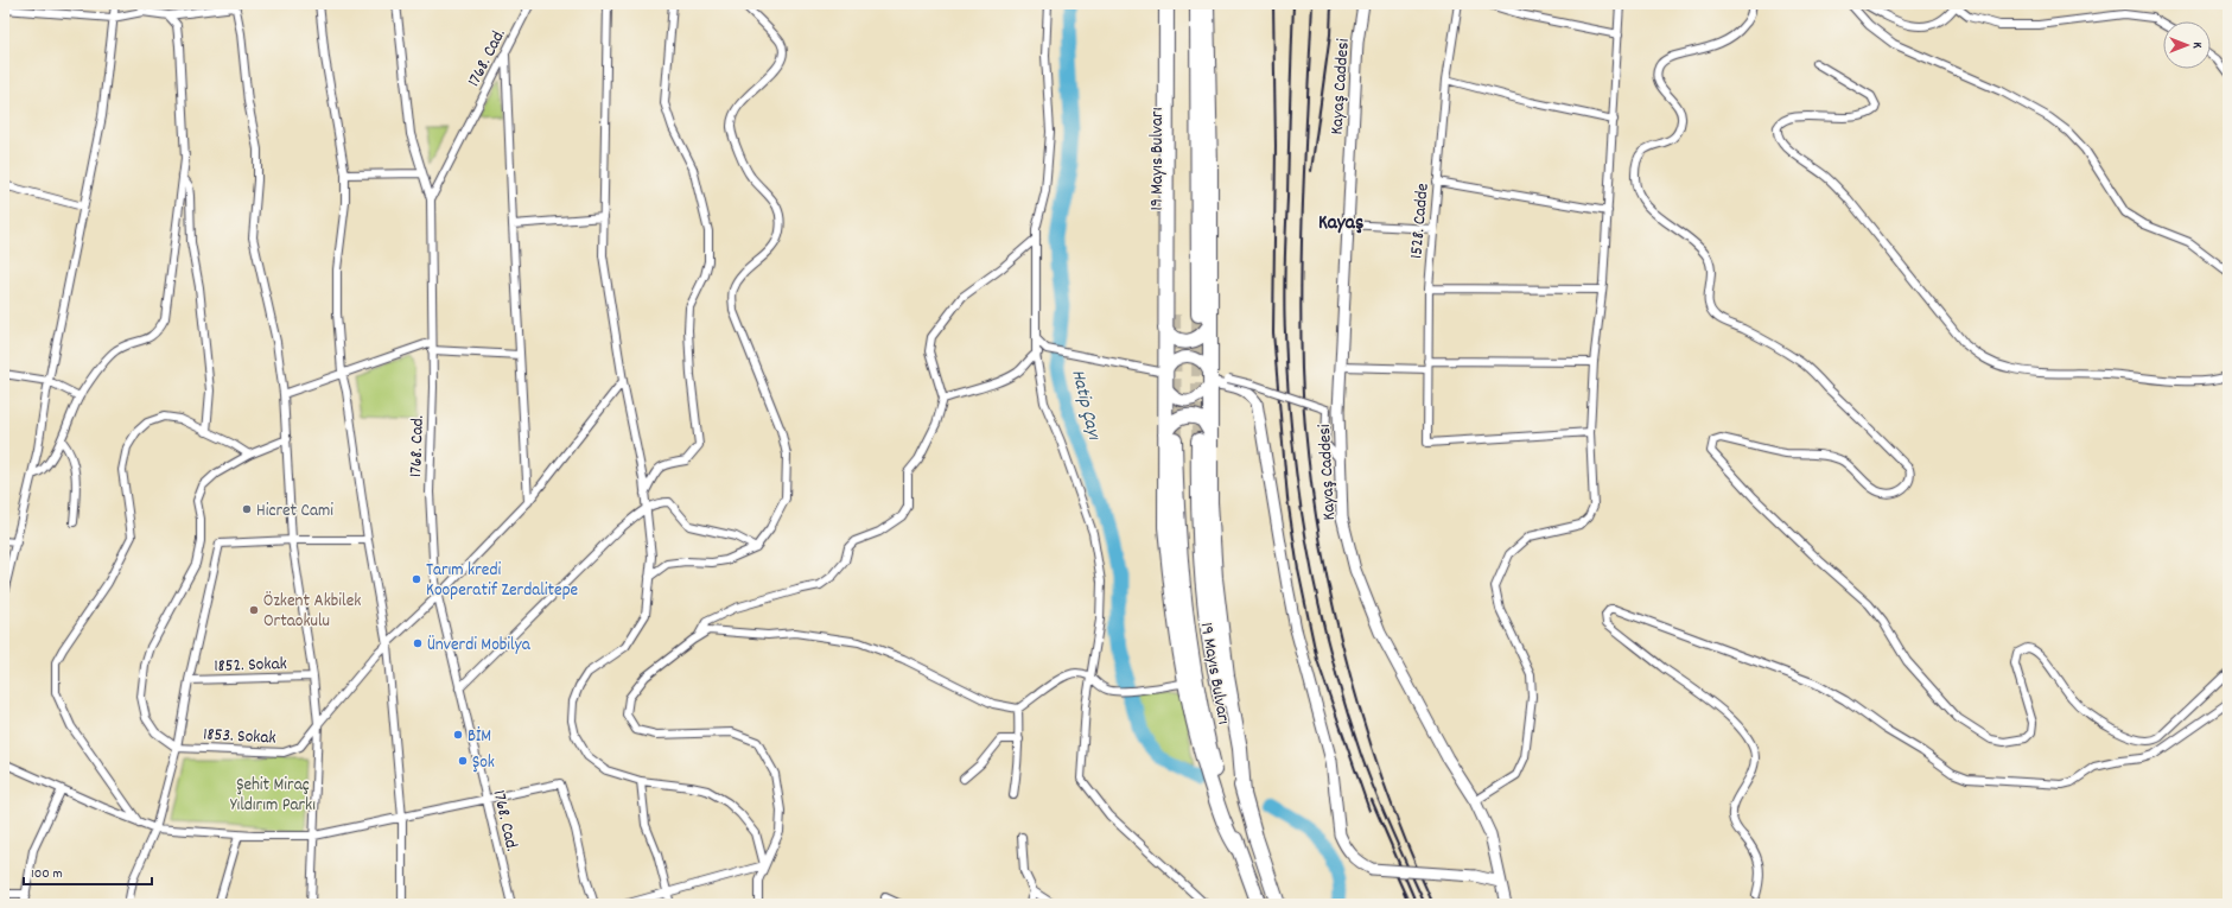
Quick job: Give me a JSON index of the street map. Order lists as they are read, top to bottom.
{
  "streets": {
    "highway": ["19 Mayıs Bulvarı"],
    "street": [
      "1768. Cad.",
      "Kayaş Caddesi",
      "1528. Cadde",
      "1852. Sokak",
      "1853. Sokak"
    ]
  },
  "crossings": [
    ["1768. Cad.", "1853. Sokak"]
  ],
  "districts": ["Kayaş"],
  "water": ["Hatip Çayı"],
  "parks": ["Şehit Miraç Yıldırım Parkı"],
  "places": [
    "Hicret Cami",
    "Tarım kredi Kooperatif Zerdalitepe",
    "Özkent Akbilek Ortaokulu",
    "Ünverdi Mobilya",
    "BİM",
    "Şok"
  ],
  "scale_bar": "100 m",
  "north": "right"
}
